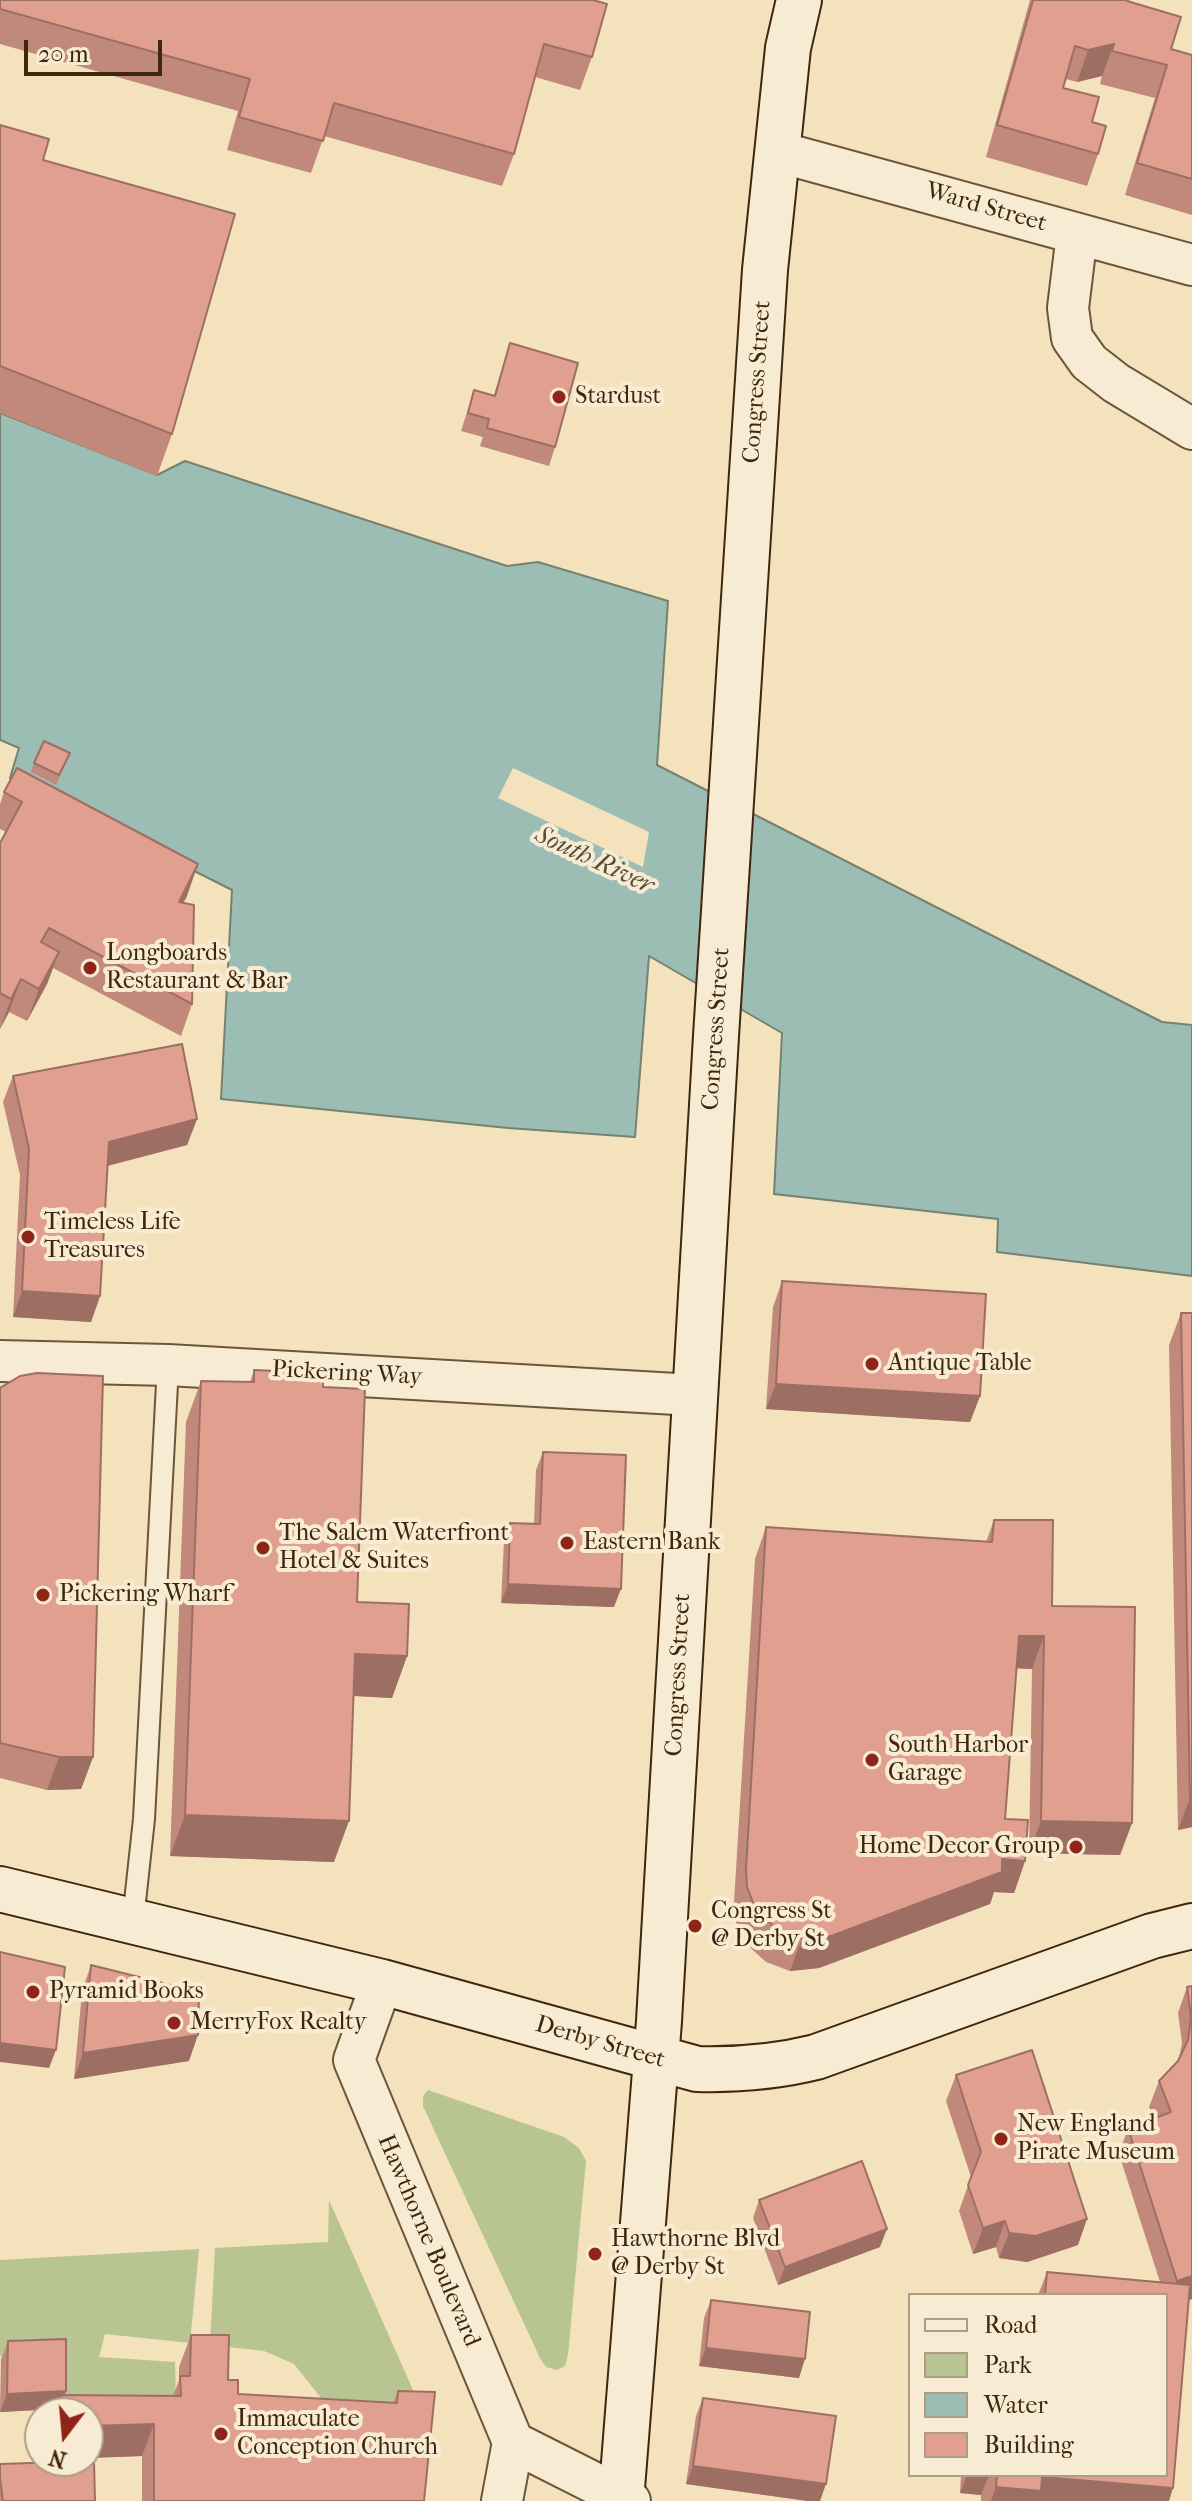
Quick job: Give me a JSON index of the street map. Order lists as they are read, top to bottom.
{
  "streets": {
    "street": [
      "Ward Street",
      "Congress Street",
      "Pickering Way",
      "Derby Street",
      "Hawthorne Boulevard"
    ]
  },
  "crossings": [
    ["Ward Street", "Congress Street"],
    ["Congress Street", "Pickering Way"],
    ["Congress Street", "Derby Street"],
    ["Derby Street", "Hawthorne Boulevard"]
  ],
  "water": ["South River"],
  "places": [
    "Stardust",
    "Longboards Restaurant & Bar",
    "Timeless Life Treasures",
    "Antique Table",
    "Eastern Bank",
    "The Salem Waterfront Hotel & Suites",
    "Pickering Wharf",
    "South Harbor Garage",
    "Home Decor Group",
    "Congress St @ Derby St",
    "Pyramid Books",
    "MerryFox Realty",
    "New England Pirate Museum",
    "Hawthorne Blvd @ Derby St",
    "Immaculate Conception Church"
  ],
  "legend": [
    "Road",
    "Park",
    "Water",
    "Building"
  ],
  "scale_bar": "20 m",
  "north": "bottom"
}
